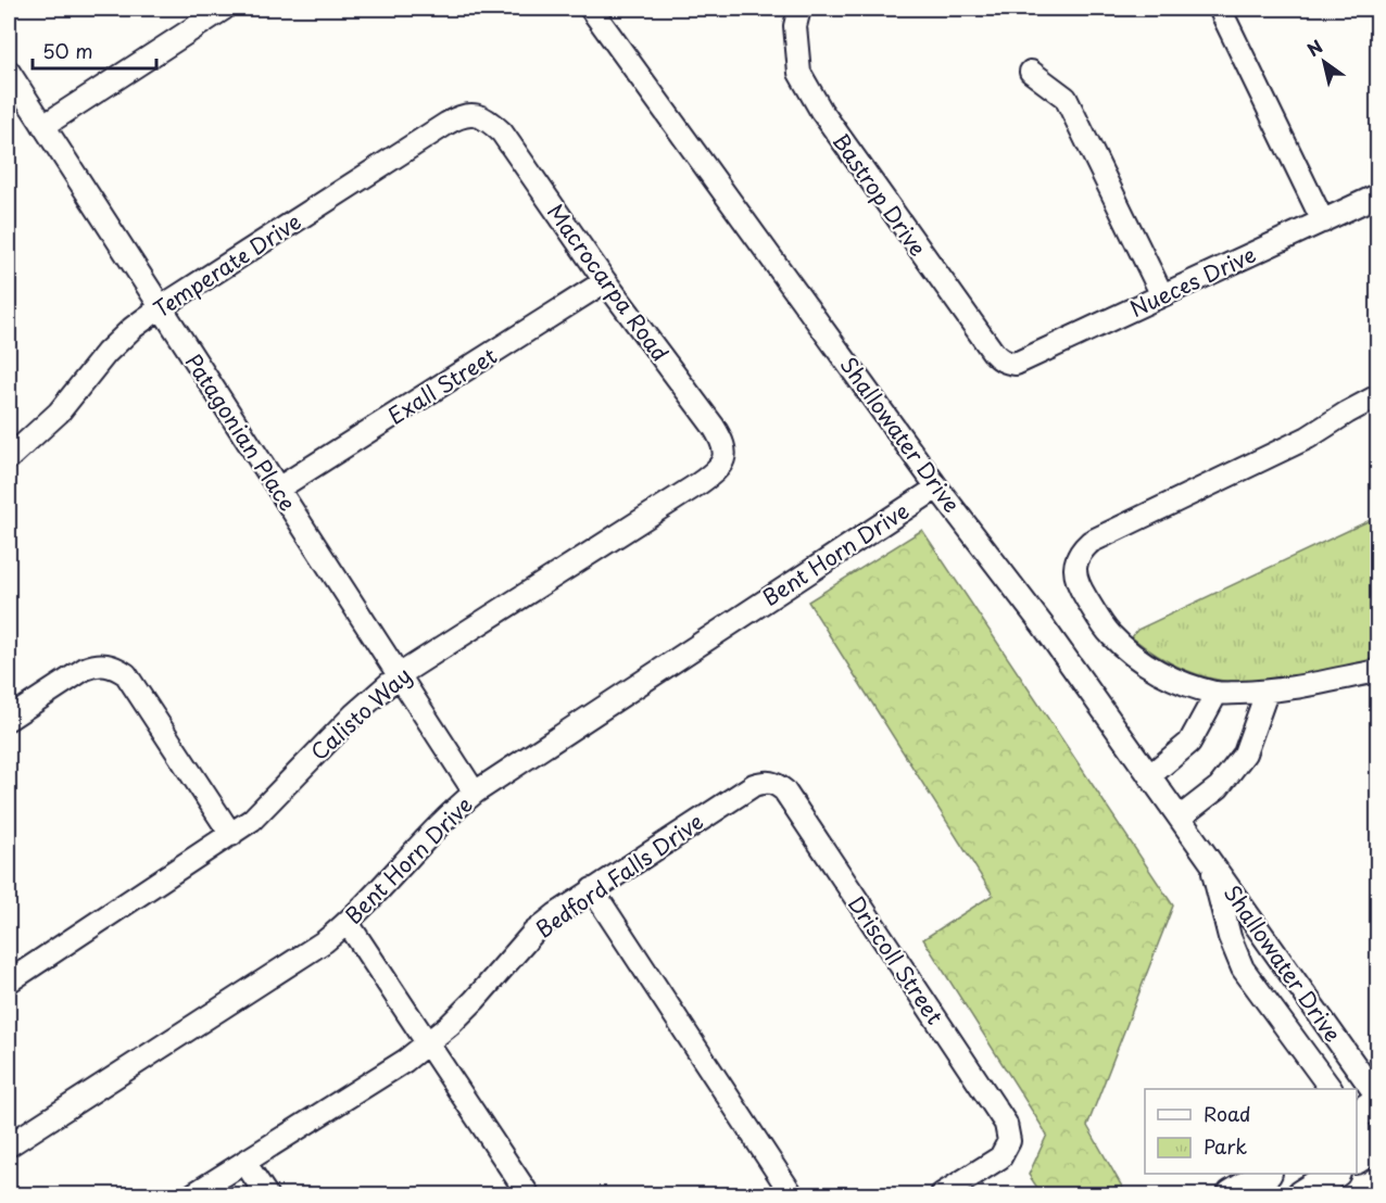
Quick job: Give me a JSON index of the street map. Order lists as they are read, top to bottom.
{
  "streets": {
    "street": [
      "Bastrop Drive",
      "Temperate Drive",
      "Nueces Drive",
      "Macrocarpa Road",
      "Exall Street",
      "Patagonian Place",
      "Shallowater Drive",
      "Bent Horn Drive",
      "Calisto Way",
      "Bedford Falls Drive",
      "Driscoll Street"
    ]
  },
  "crossings": [
    ["Bastrop Drive", "Nueces Drive"],
    ["Temperate Drive", "Macrocarpa Road"],
    ["Temperate Drive", "Patagonian Place"],
    ["Macrocarpa Road", "Exall Street"],
    ["Macrocarpa Road", "Calisto Way"],
    ["Exall Street", "Patagonian Place"],
    ["Patagonian Place", "Bent Horn Drive"],
    ["Patagonian Place", "Calisto Way"],
    ["Shallowater Drive", "Bent Horn Drive"],
    ["Bedford Falls Drive", "Driscoll Street"]
  ],
  "legend": ["Road", "Park"],
  "scale_bar": "50 m",
  "north": "top left"
}
